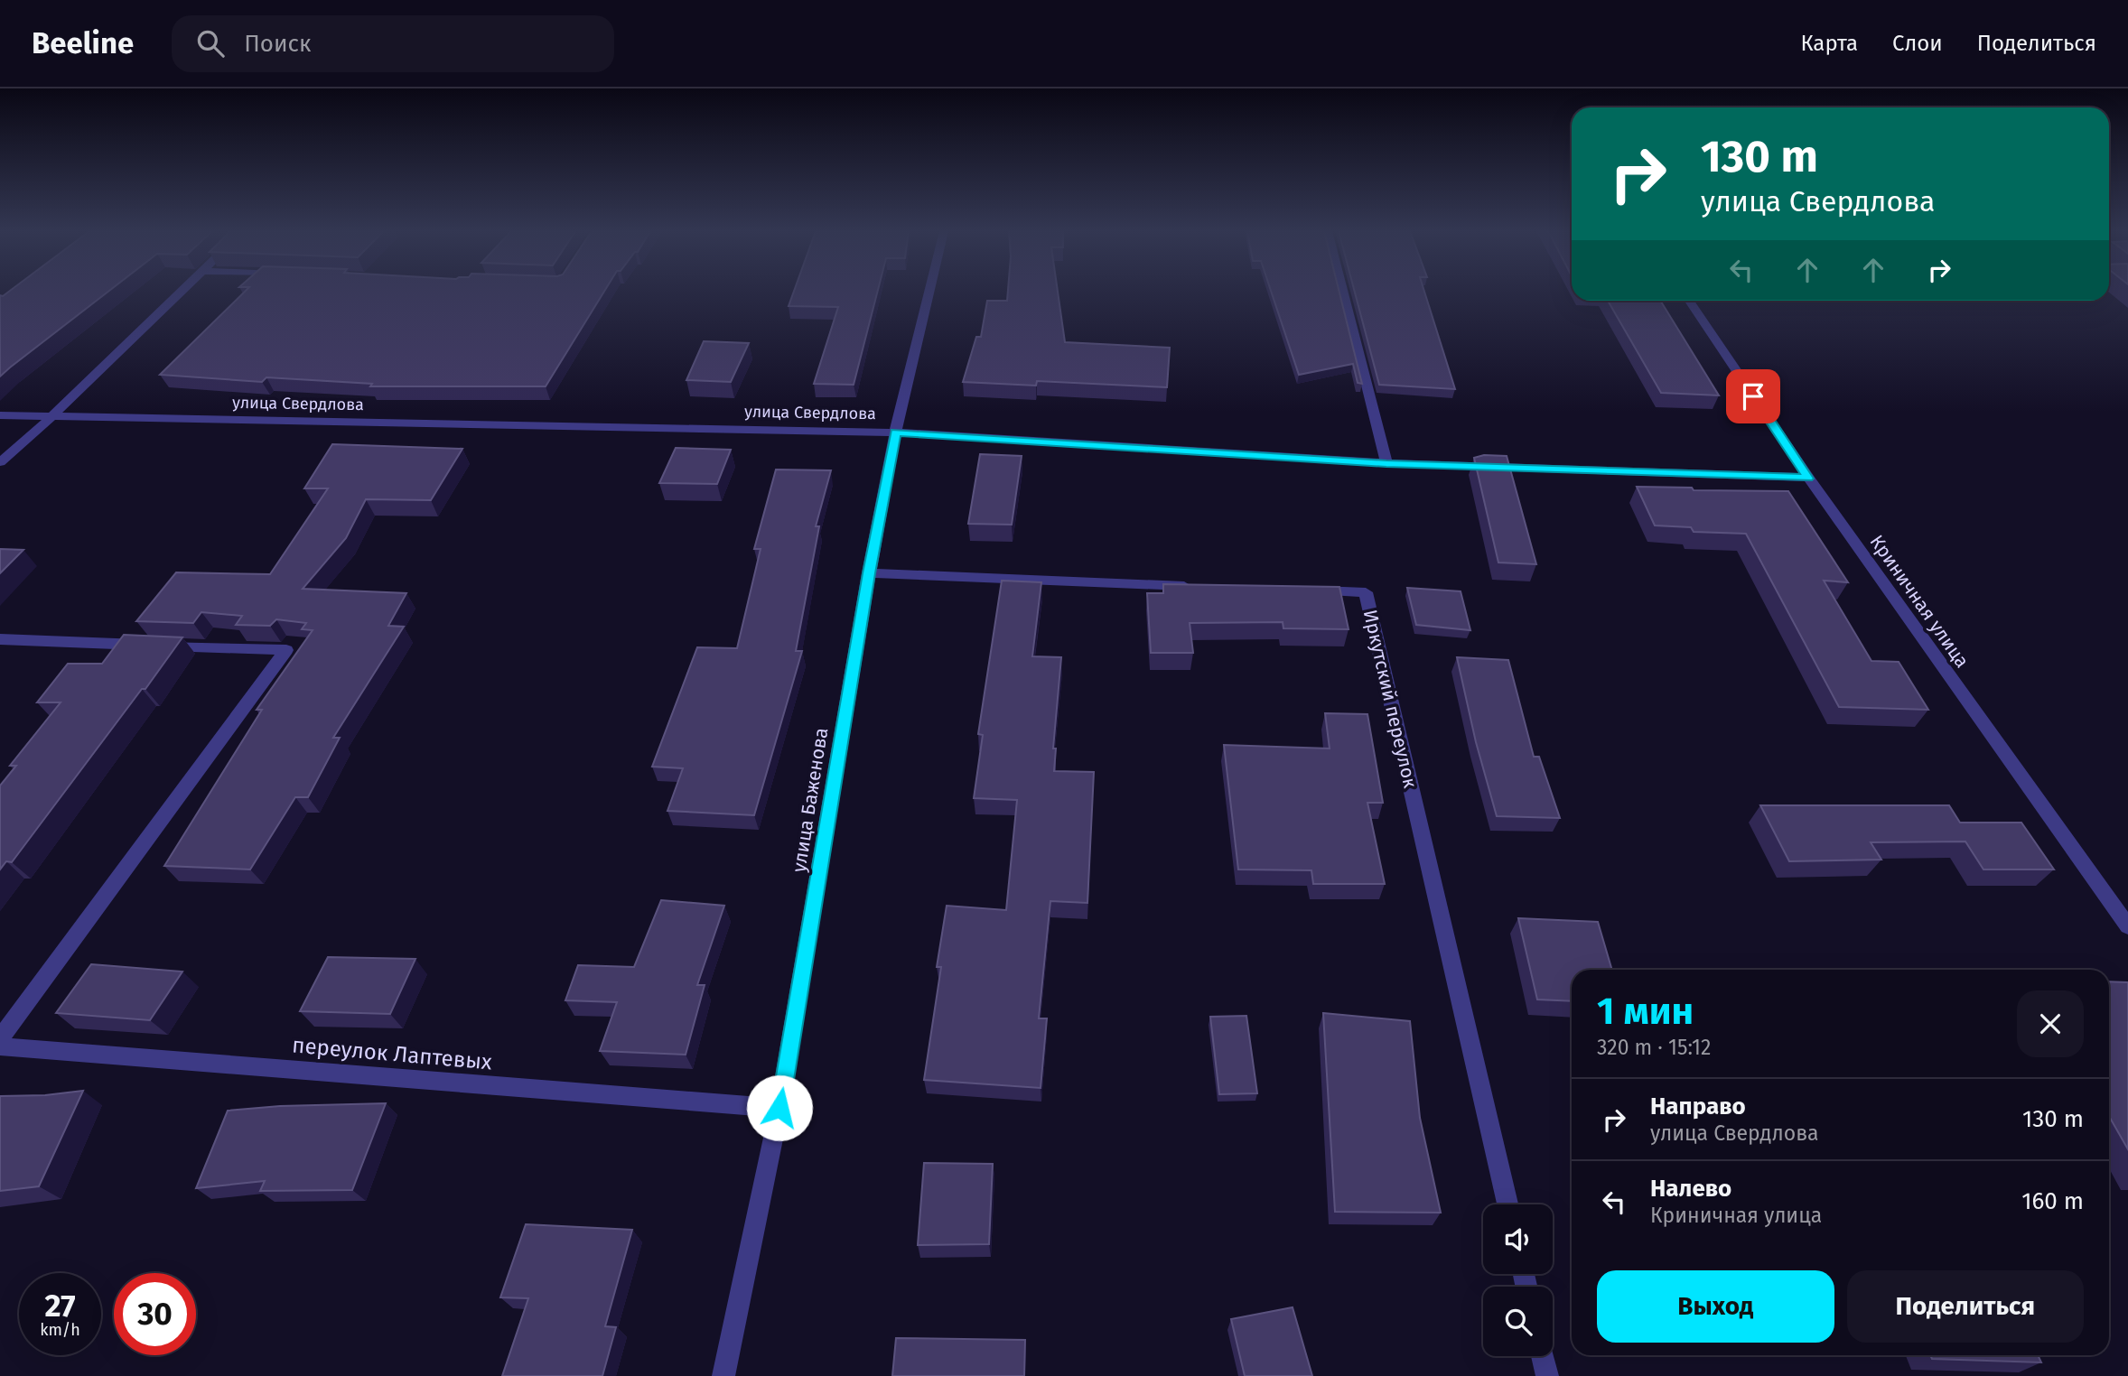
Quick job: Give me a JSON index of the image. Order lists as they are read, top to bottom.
{
  "streets": {
    "street": [
      "улица Свердлова",
      "Криничная улица",
      "Иркутский переулок",
      "улица Баженова",
      "переулок Лаптевых"
    ]
  },
  "crossings": [
    ["улица Свердлова", "Криничная улица"],
    ["улица Свердлова", "улица Баженова"],
    ["улица Баженова", "переулок Лаптевых"]
  ],
  "page": {
    "header": "Beeline",
    "search": "Поиск",
    "nav": ["Карта", "Слои", "Поделиться"],
    "turn": ["130 m", "улица Свердлова"],
    "heading": ["1 мин", "320 m · 15:12"],
    "list": [
      {
        "name": "Направо",
        "note": "улица Свердлова",
        "value": "130 m"
      },
      {
        "name": "Налево",
        "note": "Криничная улица",
        "value": "160 m"
      }
    ],
    "buttons": ["Выход", "Поделиться"],
    "speed": "27 km/h",
    "limit": "30"
  }
}
